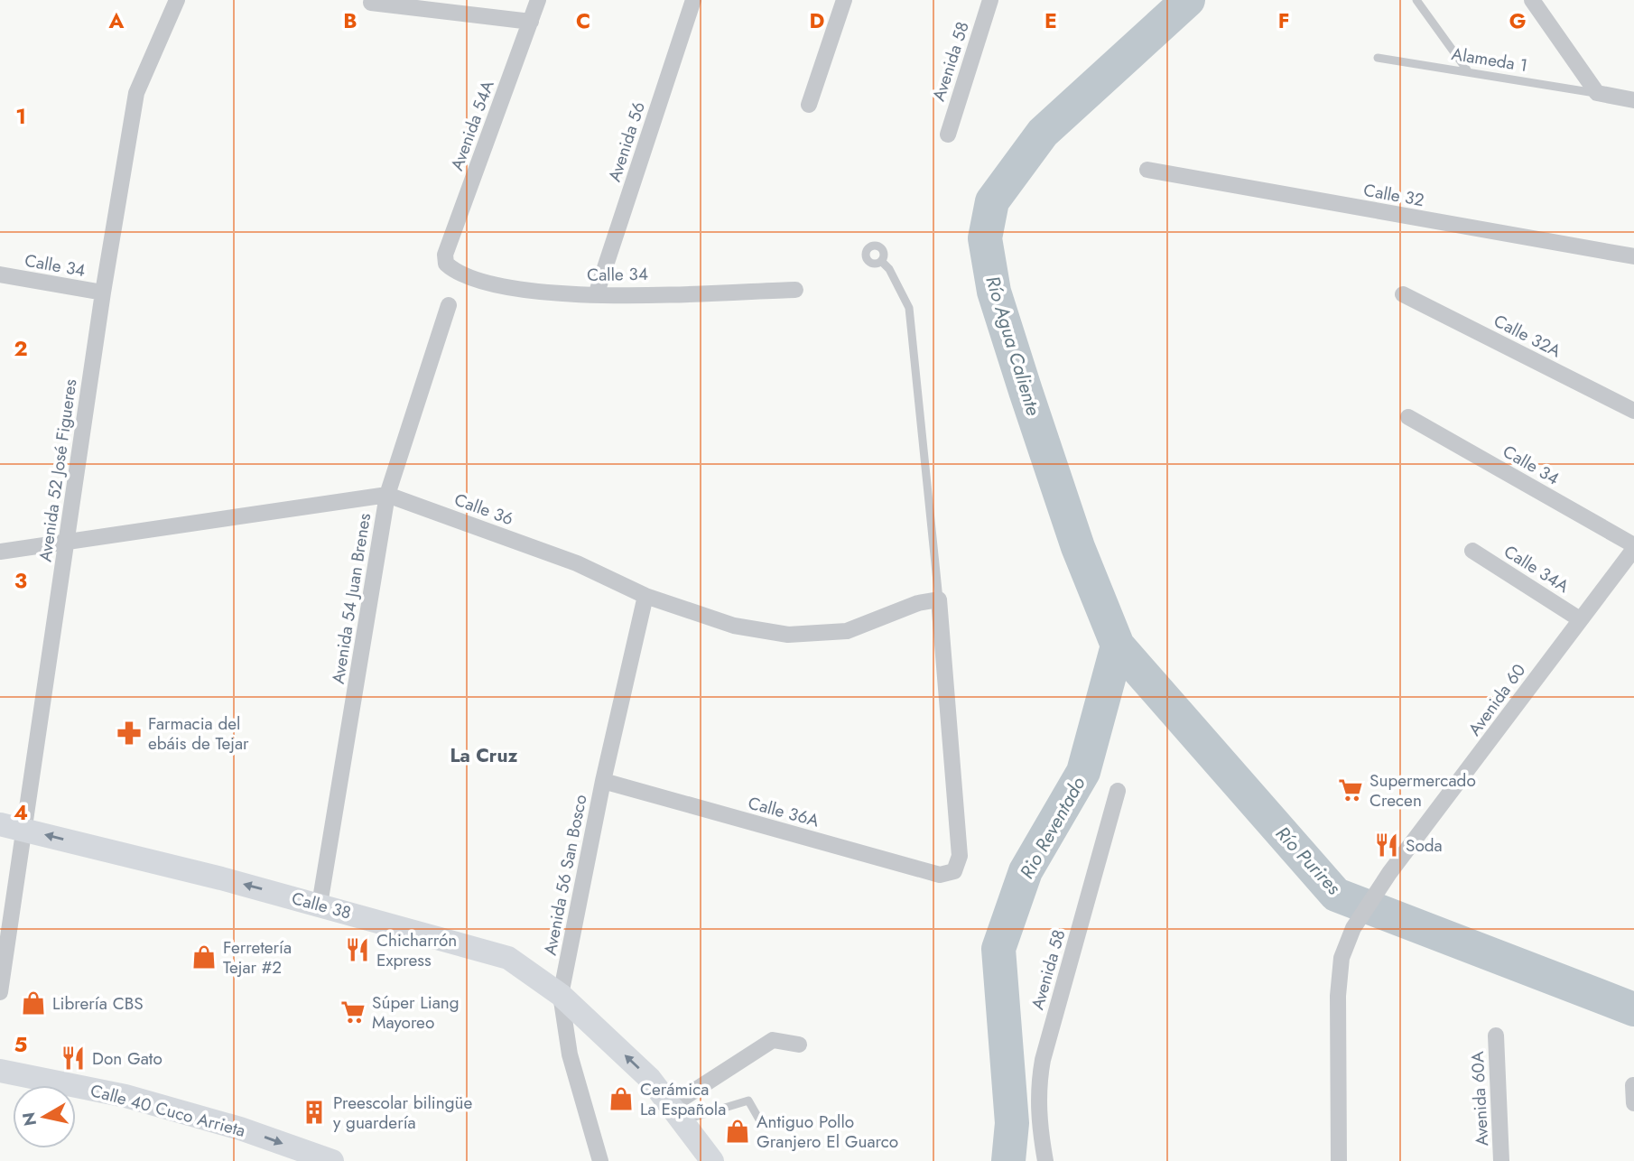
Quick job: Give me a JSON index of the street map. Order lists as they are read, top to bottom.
{
  "streets": {
    "main road": ["Calle 38", "Calle 40 Cuco Arrieta"],
    "street": [
      "Avenida 58",
      "Avenida 54A",
      "Avenida 56",
      "Calle 32",
      "Calle 34",
      "Calle 32A",
      "Avenida 52 José Figueres",
      "Calle 36",
      "Calle 34A",
      "Avenida 54 Juan Brenes",
      "Avenida 60",
      "Calle 36A",
      "Avenida 56 San Bosco",
      "Avenida 60A"
    ],
    "lane": ["Alameda 1"]
  },
  "crossings": [
    ["Avenida 54A", "Calle 34"],
    ["Avenida 56", "Calle 34"],
    ["Calle 34", "Avenida 52 José Figueres"],
    ["Calle 34", "Avenida 60"],
    ["Avenida 52 José Figueres", "Calle 36"],
    ["Avenida 52 José Figueres", "Calle 38"],
    ["Calle 36", "Avenida 54 Juan Brenes"],
    ["Calle 36", "Calle 36A"],
    ["Calle 36", "Avenida 56 San Bosco"],
    ["Calle 34A", "Avenida 60"],
    ["Avenida 54 Juan Brenes", "Calle 38"],
    ["Calle 36A", "Avenida 56 San Bosco"],
    ["Avenida 56 San Bosco", "Calle 38"]
  ],
  "one_way": ["Calle 38", "Calle 40 Cuco Arrieta"],
  "districts": ["La Cruz"],
  "water": ["Río Agua Caliente", "Rio Reventado", "Río Purires"],
  "places": {
    "pharmacy": ["Farmacia del ebáis de Tejar"],
    "supermarket": ["Supermercado Crecen", "Súper Liang Mayoreo"],
    "restaurant": ["Soda", "Chicharrón Express", "Don Gato"],
    "shop": [
      "Ferretería Tejar #2",
      "Librería CBS",
      "Cerámica La Española",
      "Antiguo Pollo Granjero El Guarco"
    ],
    "building": ["Preescolar bilingüe y guardería"]
  },
  "north": "left",
  "grid": {
    "columns": [
      "A",
      "B",
      "C",
      "D",
      "E",
      "F",
      "G"
    ],
    "rows": [
      "1",
      "2",
      "3",
      "4",
      "5"
    ]
  }
}
